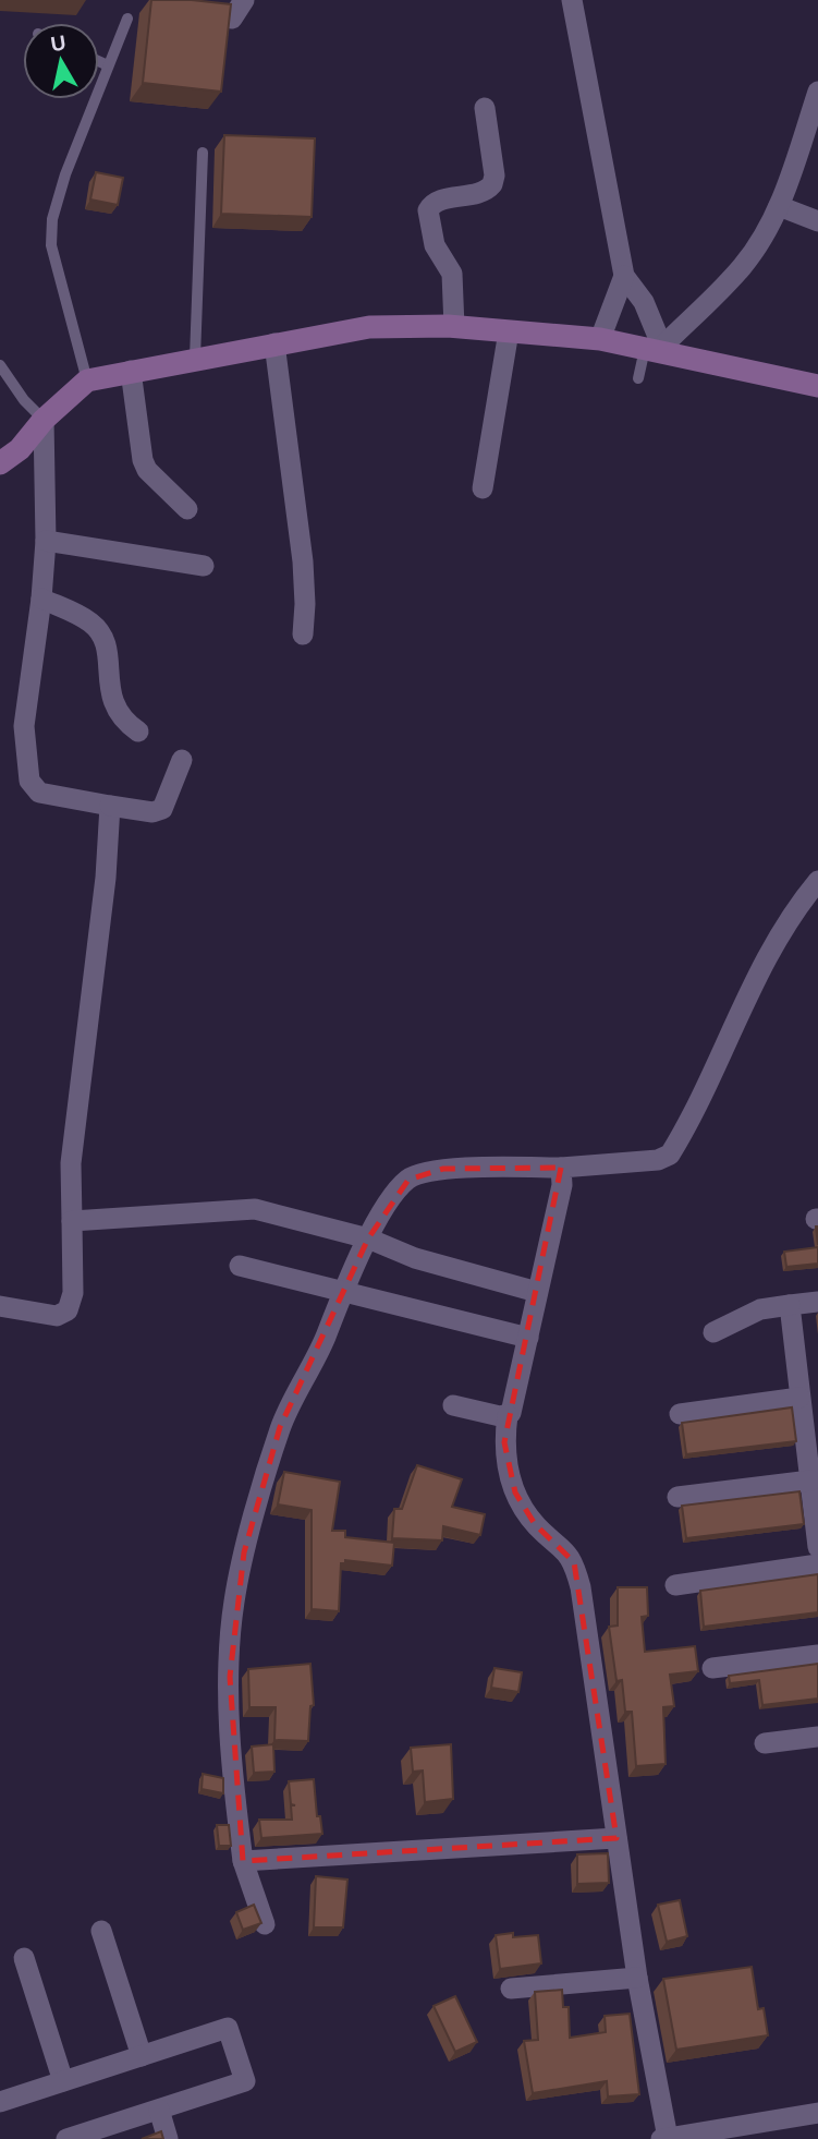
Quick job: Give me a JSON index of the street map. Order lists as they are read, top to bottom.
{
  "north": "top"
}
